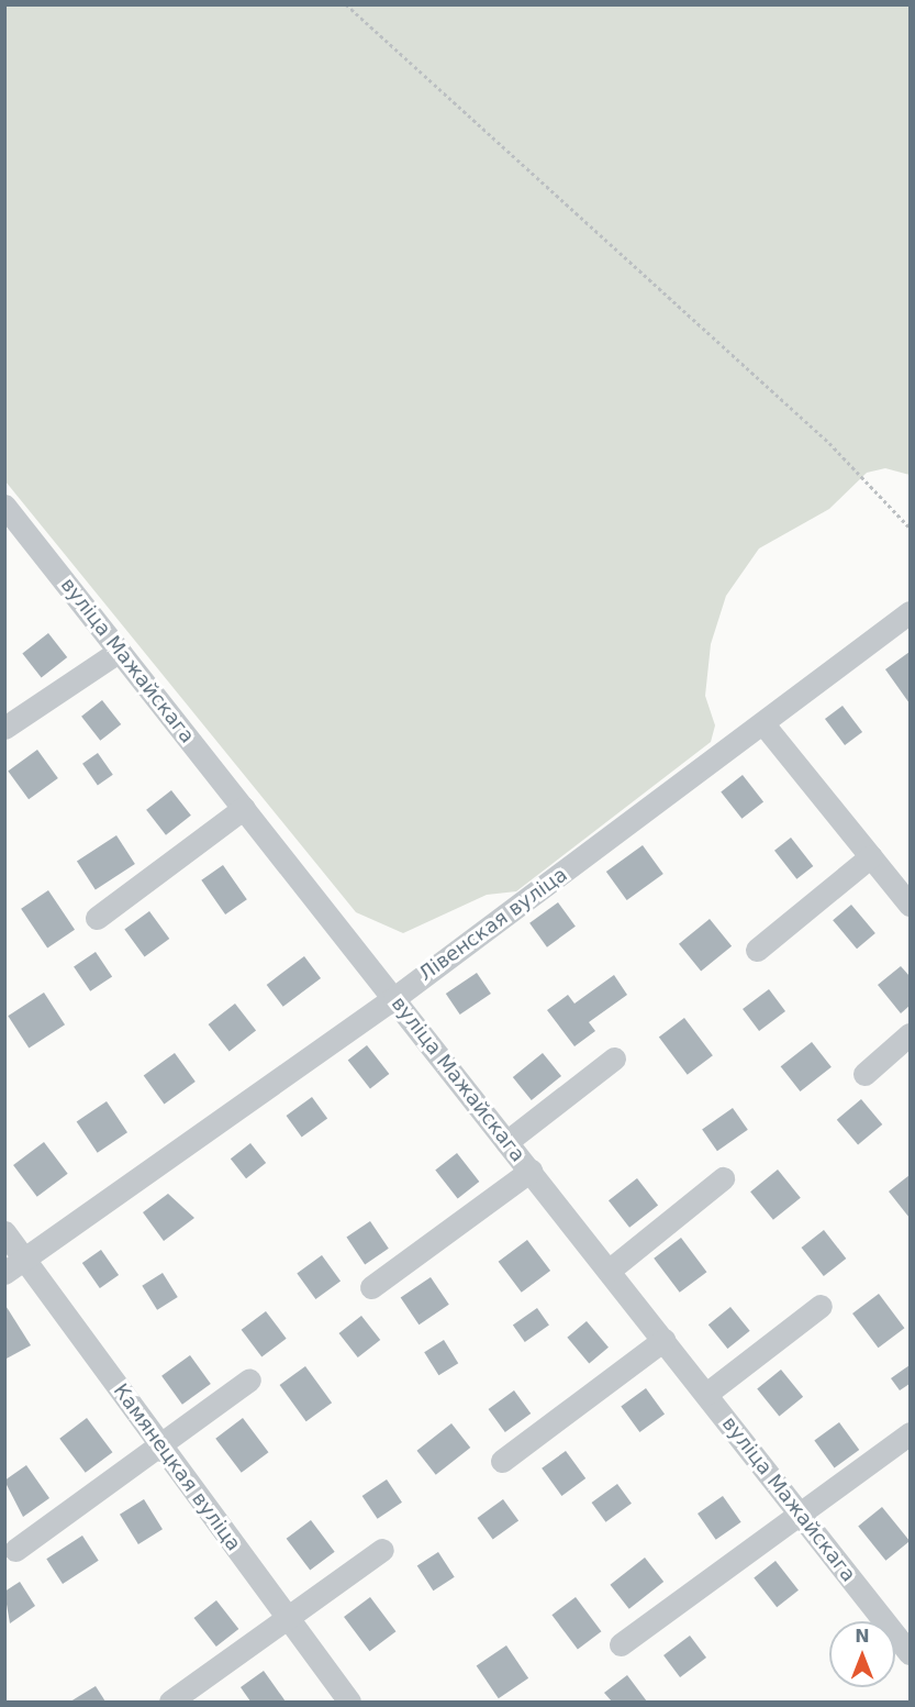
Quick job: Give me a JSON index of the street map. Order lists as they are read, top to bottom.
{
  "streets": {
    "street": ["вуліца Мажайскага", "Лівенская вуліца", "Камянецкая вуліца"]
  },
  "crossings": [
    ["вуліца Мажайскага", "Лівенская вуліца"],
    ["Лівенская вуліца", "Камянецкая вуліца"]
  ],
  "north": "top"
}
